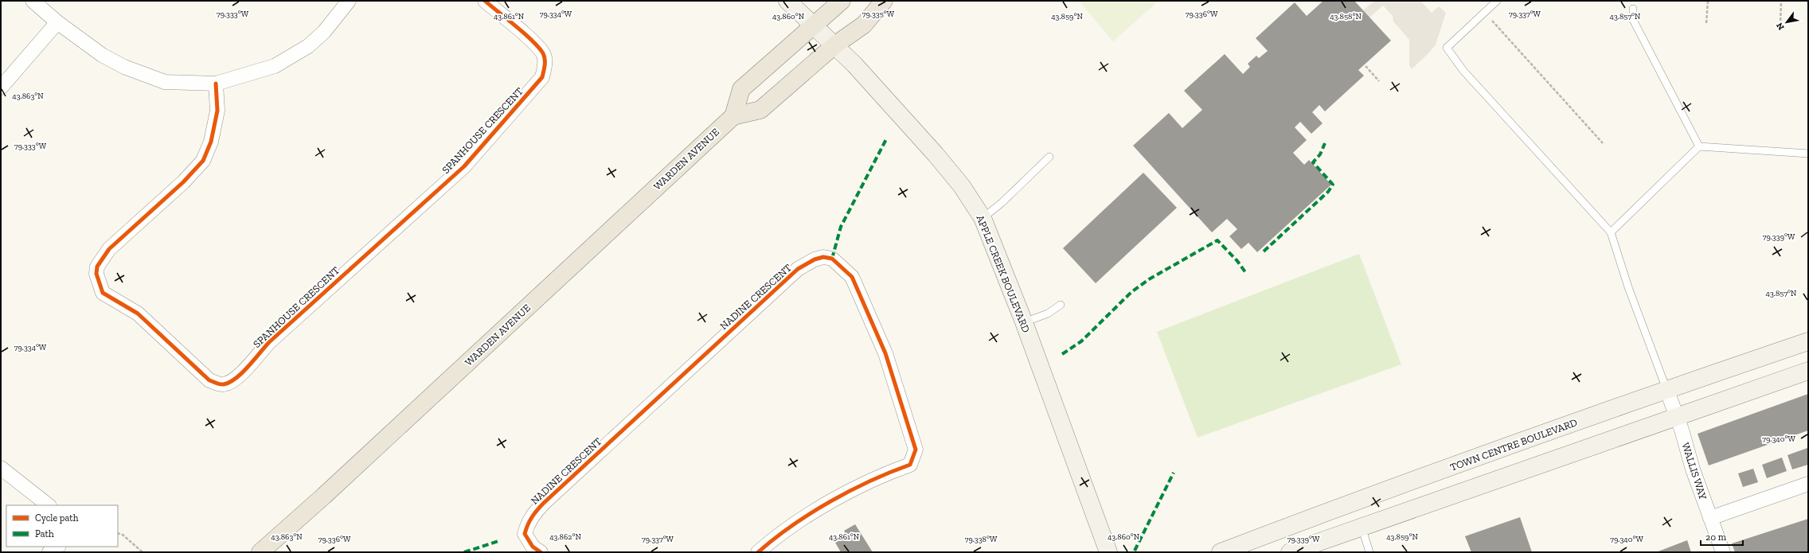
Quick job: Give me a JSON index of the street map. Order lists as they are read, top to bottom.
{
  "streets": {
    "main road": ["WARDEN AVENUE", "APPLE CREEK BOULEVARD", "TOWN CENTRE BOULEVARD"],
    "street": ["SPANHOUSE CRESCENT", "NADINE CRESCENT", "WALLIS WAY"]
  },
  "crossings": [
    ["WARDEN AVENUE", "APPLE CREEK BOULEVARD"],
    ["TOWN CENTRE BOULEVARD", "WALLIS WAY"]
  ],
  "legend": ["Cycle path", "Path"],
  "scale_bar": "20 m",
  "north": "bottom left",
  "coordinates": [
    "79.336°W",
    "79.333°W",
    "79.334°W",
    "79.335°W",
    "79.337°W",
    "43.857°N",
    "43.861°N",
    "43.860°N",
    "43.859°N",
    "43.858°N",
    "43.863°N",
    "79.339°W",
    "79.340°W",
    "43.862°N",
    "79.338°W"
  ]
}
